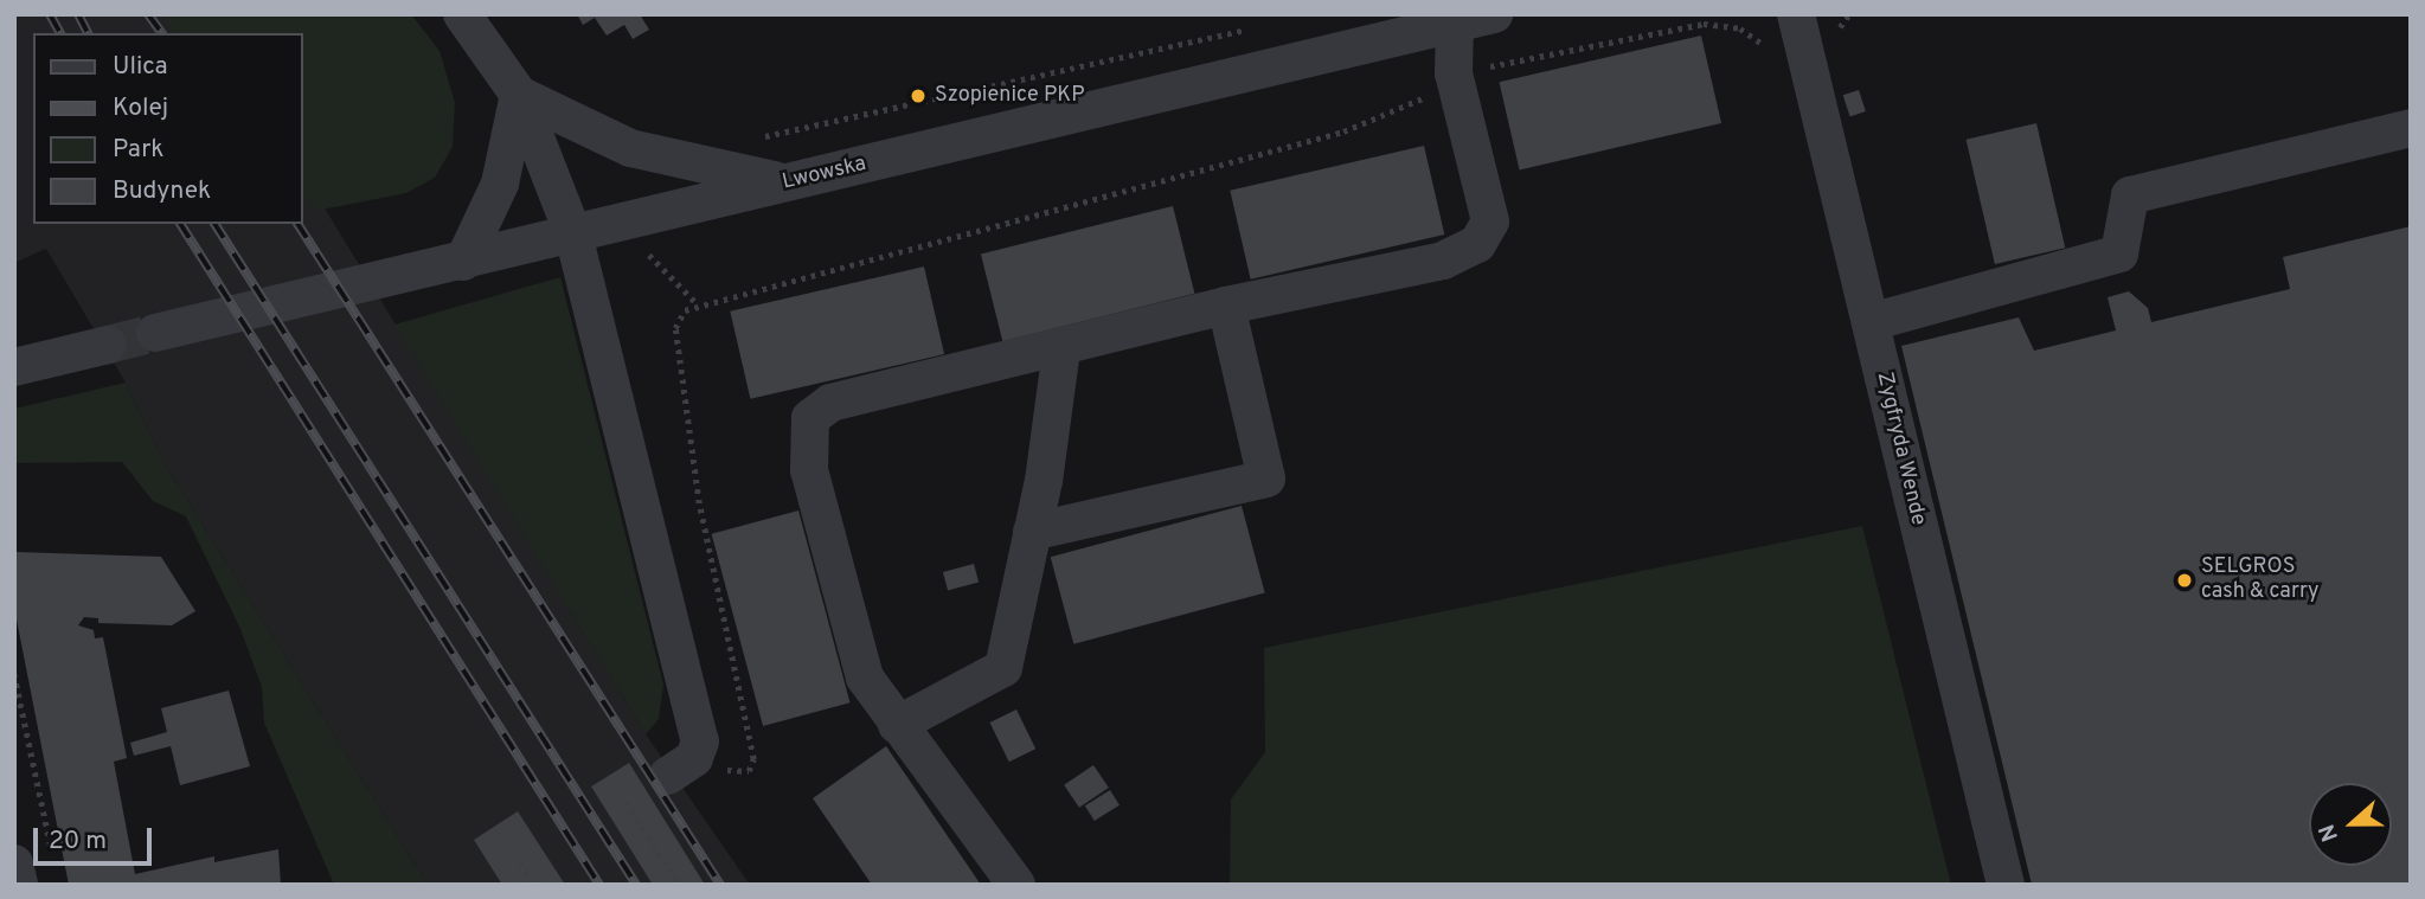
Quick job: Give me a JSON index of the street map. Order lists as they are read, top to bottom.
{
  "streets": {
    "street": ["Lwowska", "Zygfryda Wende"]
  },
  "places": ["Szopienice PKP", "SELGROS cash & carry"],
  "legend": [
    "Ulica",
    "Kolej",
    "Park",
    "Budynek"
  ],
  "scale_bar": "20 m",
  "north": "left"
}
